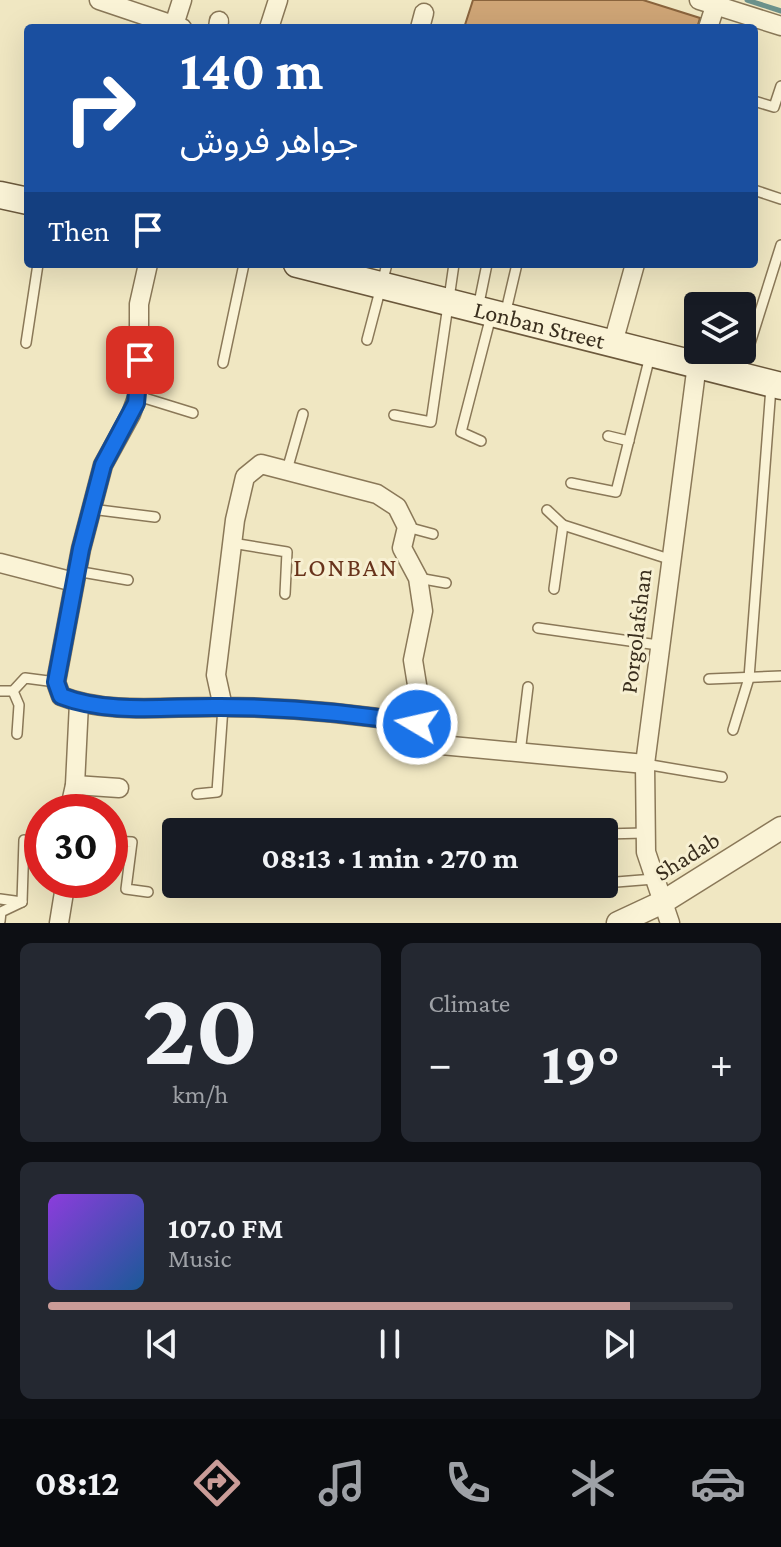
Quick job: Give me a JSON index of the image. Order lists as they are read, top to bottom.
{
  "streets": {
    "main road": ["Lonban Street"],
    "street": ["Porgolafshan", "Shadab"]
  },
  "crossings": [
    ["Lonban Street", "Porgolafshan"],
    ["Porgolafshan", "Shadab"]
  ],
  "districts": ["LONBAN"],
  "page": {
    "turn": ["140 m", "جواهر فروش"],
    "then": "Then",
    "limit": "30",
    "trip": "08:13 · 1 min · 270 m",
    "tile": [
      ["20", "km/h"],
      "Climate"
    ],
    "heat": ["−", "19°", "+"],
    "song": ["107.0 FM", "Music"],
    "tabs": "08:12"
  }
}
